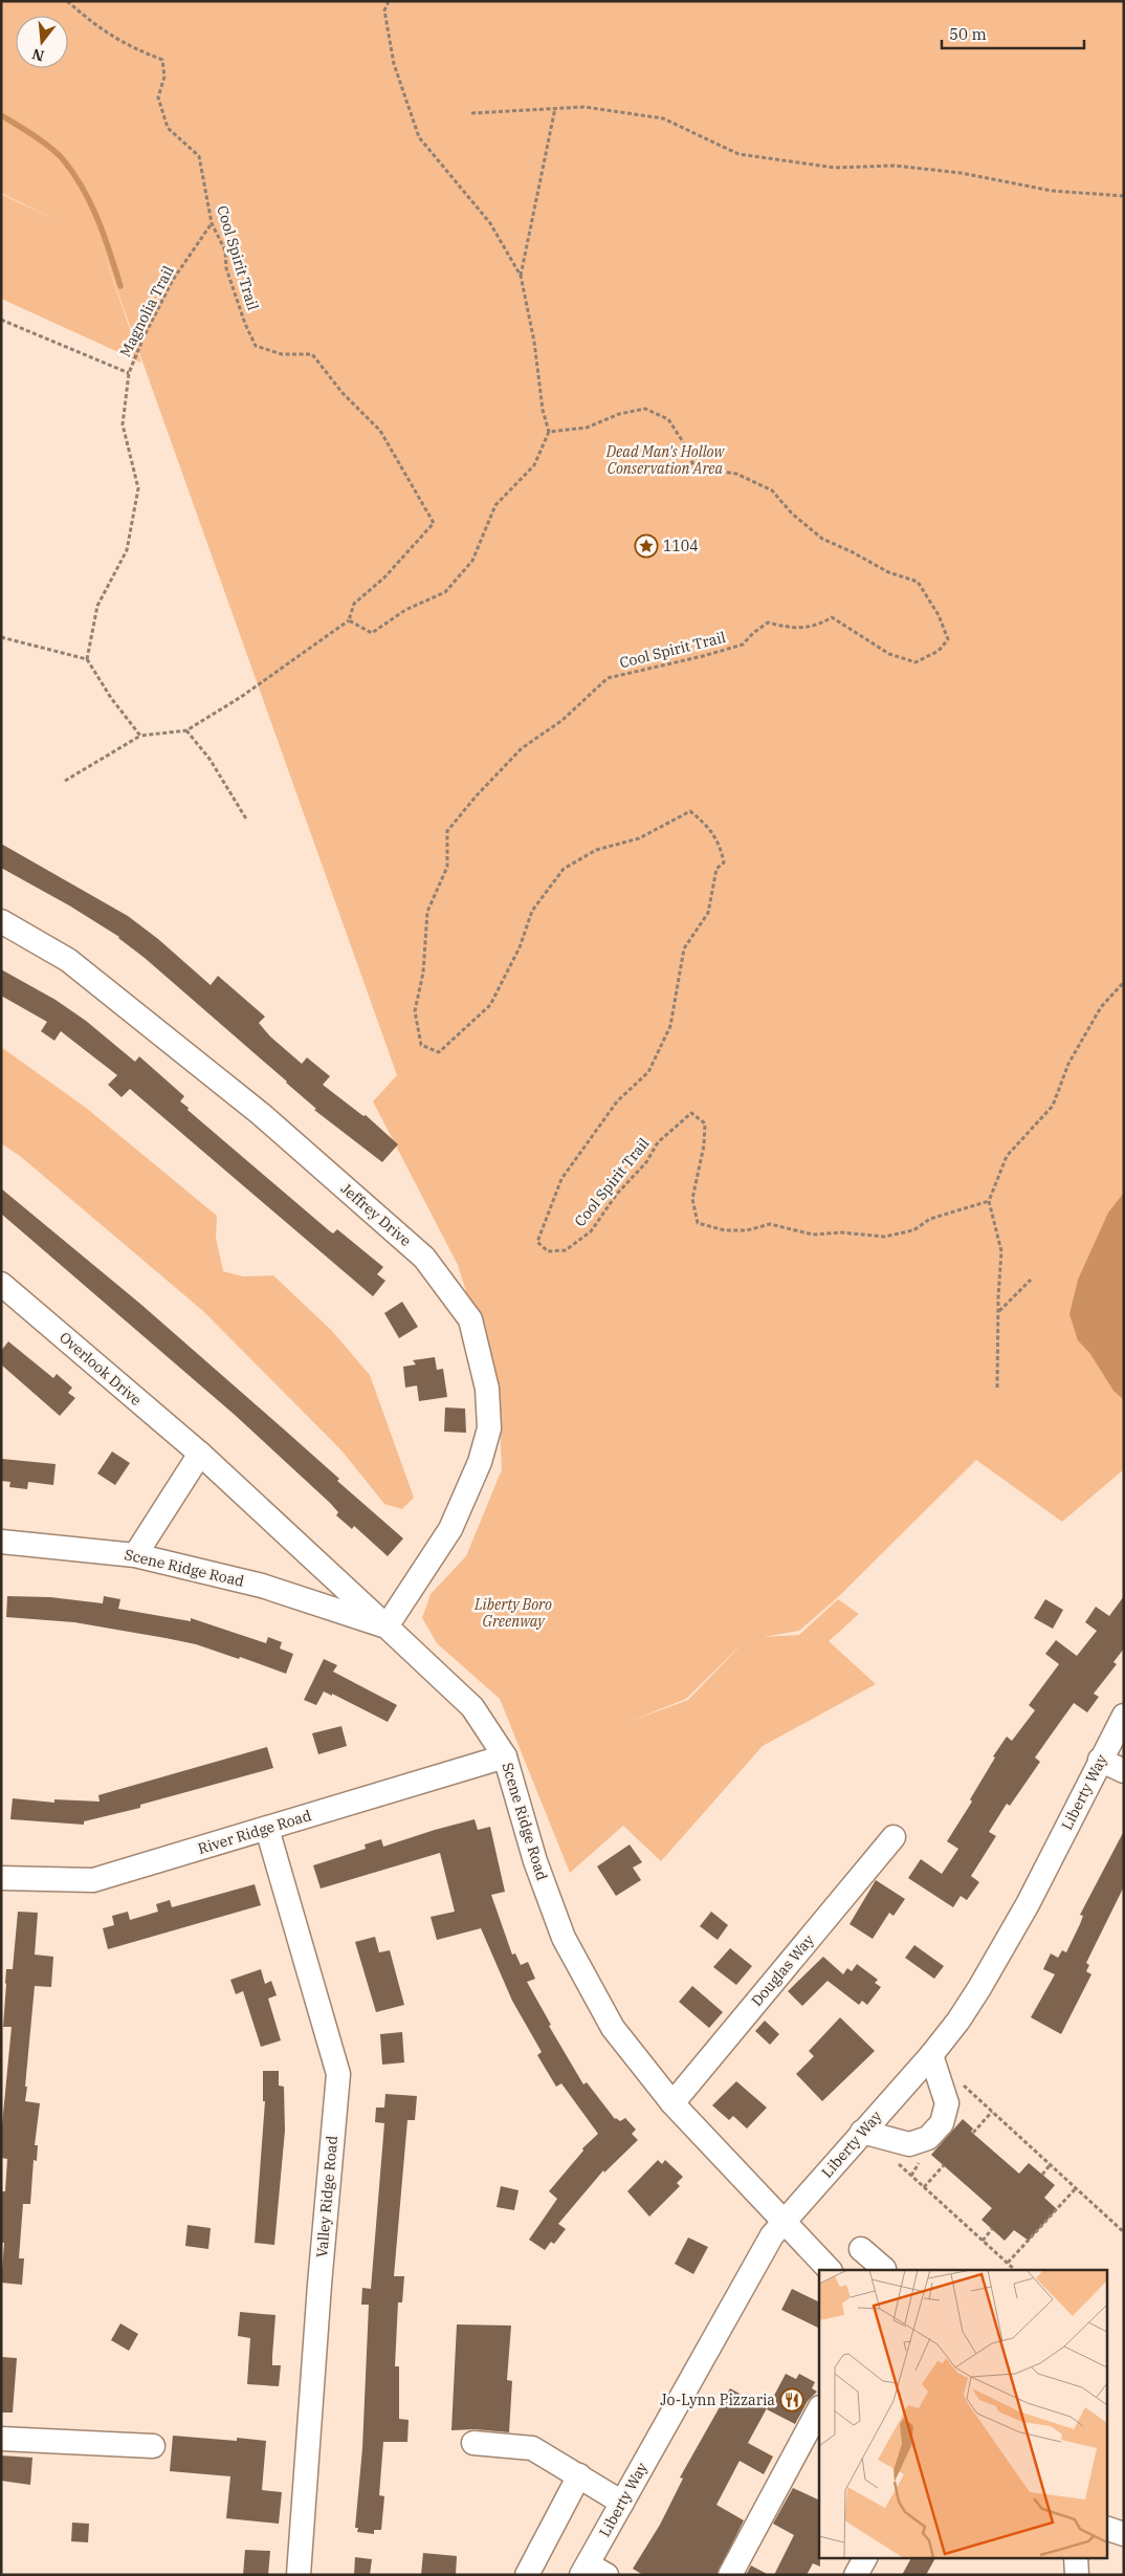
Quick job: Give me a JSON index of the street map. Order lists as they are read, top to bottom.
{
  "streets": {
    "street": [
      "Jeffrey Drive",
      "Overlook Drive",
      "Scene Ridge Road",
      "Liberty Way",
      "River Ridge Road",
      "Douglas Way",
      "Valley Ridge Road"
    ],
    "path": ["Cool Spirit Trail", "Magnolia Trail"]
  },
  "crossings": [
    ["Cool Spirit Trail", "Magnolia Trail"],
    ["Jeffrey Drive", "Overlook Drive"],
    ["Jeffrey Drive", "Scene Ridge Road"],
    ["Overlook Drive", "Scene Ridge Road"],
    ["Scene Ridge Road", "Liberty Way"],
    ["Scene Ridge Road", "River Ridge Road"],
    ["Scene Ridge Road", "Douglas Way"],
    ["River Ridge Road", "Valley Ridge Road"]
  ],
  "parks": ["Dead Man's Hollow Conservation Area", "Liberty Boro Greenway"],
  "places": {
    "place": ["1104"],
    "restaurant": ["Jo-Lynn Pizzaria"]
  },
  "scale_bar": "50 m",
  "north": "bottom"
}
